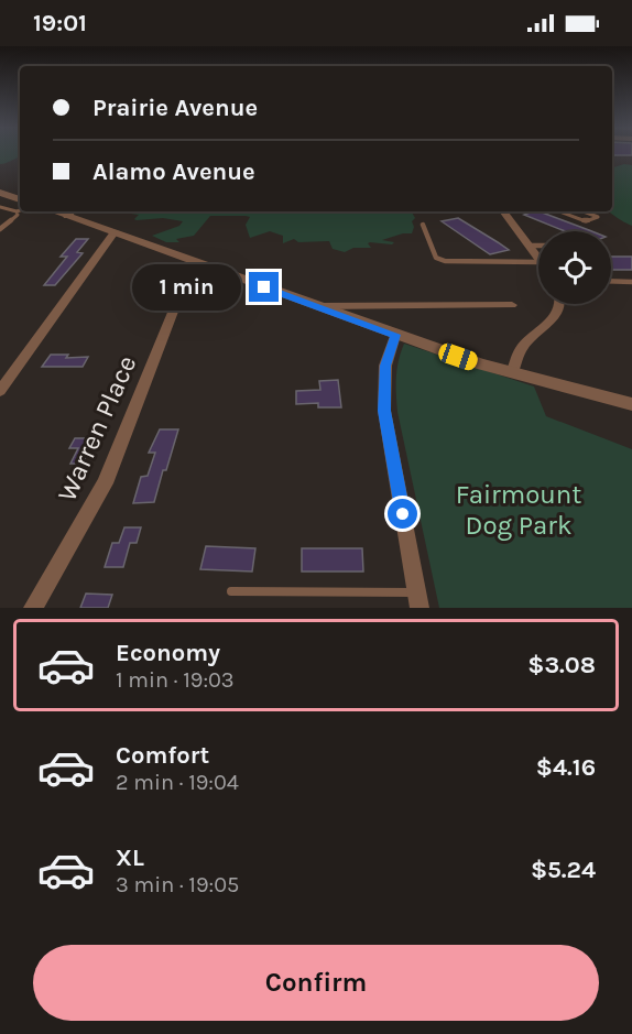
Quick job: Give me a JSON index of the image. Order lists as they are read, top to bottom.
{
  "streets": {
    "street": ["Warren Place"]
  },
  "parks": ["Fairmount Dog Park"],
  "page": {
    "status": "19:01",
    "banner": ["Prairie Avenue", "Alamo Avenue"],
    "bubble": "1 min",
    "list": [
      {
        "name": "Economy",
        "note": "1 min · 19:03",
        "value": "$3.08"
      },
      {
        "name": "Comfort",
        "note": "2 min · 19:04",
        "value": "$4.16"
      },
      {
        "name": "XL",
        "note": "3 min · 19:05",
        "value": "$5.24"
      }
    ],
    "buttons": "Confirm"
  }
}
